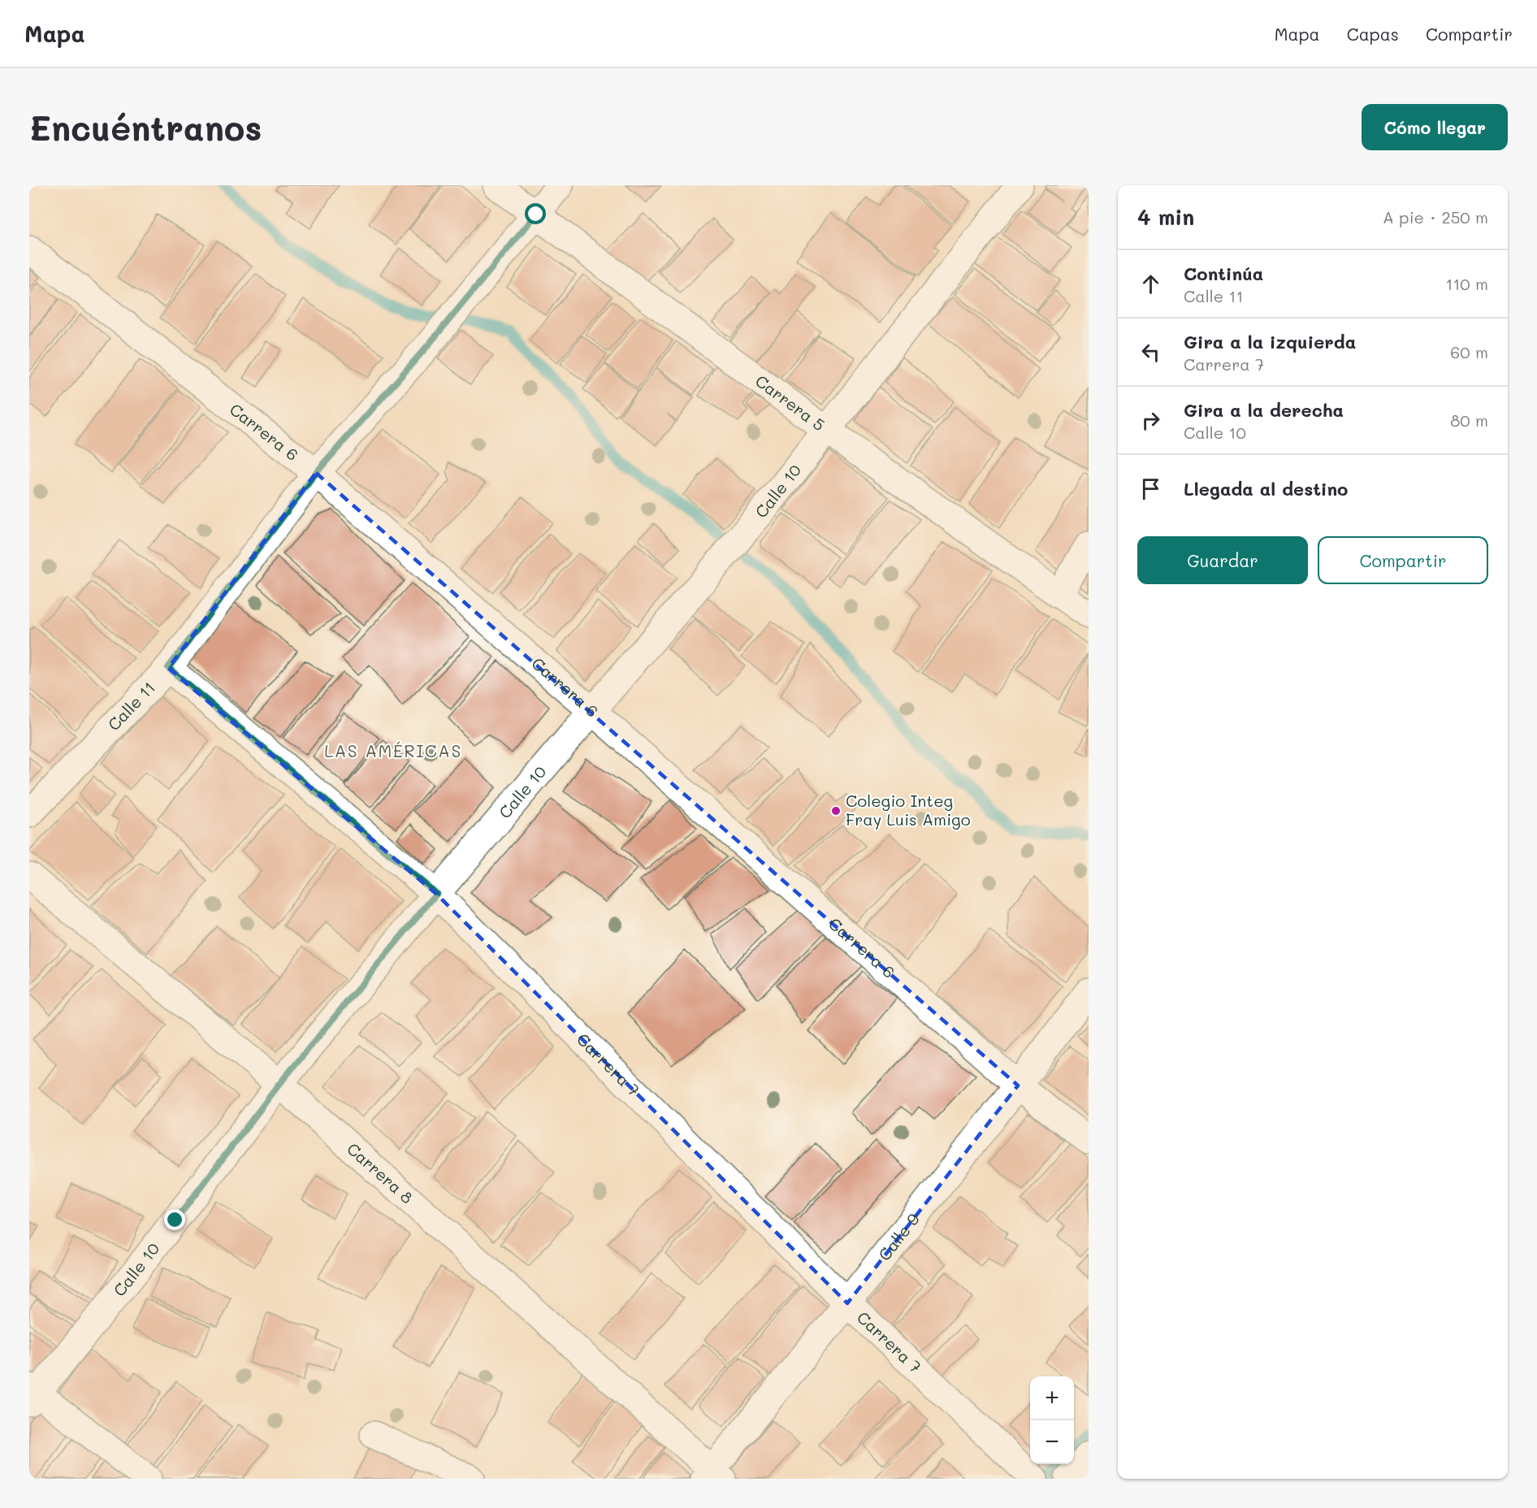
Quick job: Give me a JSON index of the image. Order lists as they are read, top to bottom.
{
  "streets": {
    "street": [
      "Carrera 5",
      "Carrera 6",
      "Calle 10",
      "Calle 11",
      "Carrera 7",
      "Carrera 8",
      "Calle 9"
    ]
  },
  "crossings": [
    ["Carrera 5", "Calle 10"],
    ["Carrera 5", "Calle 11"],
    ["Carrera 6", "Calle 10"],
    ["Carrera 6", "Calle 11"],
    ["Carrera 6", "Calle 9"],
    ["Calle 10", "Carrera 7"],
    ["Calle 10", "Carrera 8"],
    ["Calle 11", "Carrera 7"],
    ["Carrera 7", "Calle 9"],
    ["Carrera 8", "Calle 9"]
  ],
  "districts": ["LAS AMÉRICAS"],
  "places": ["Colegio Integ Fray Luis Amigo"],
  "page": {
    "header": "Mapa",
    "nav": ["Mapa", "Capas", "Compartir"],
    "buttons": [
      "Cómo llegar",
      ["Guardar", "Compartir"]
    ],
    "title": "Encuéntranos",
    "heading": ["4 min", "A pie · 250 m"],
    "list": [
      ["Continúa", "Calle 11", "110 m"],
      ["Gira a la izquierda", "Carrera 7", "60 m"],
      ["Gira a la derecha", "Calle 10", "80 m"],
      "Llegada al destino"
    ],
    "map_buttons": ["+", "−"]
  }
}
